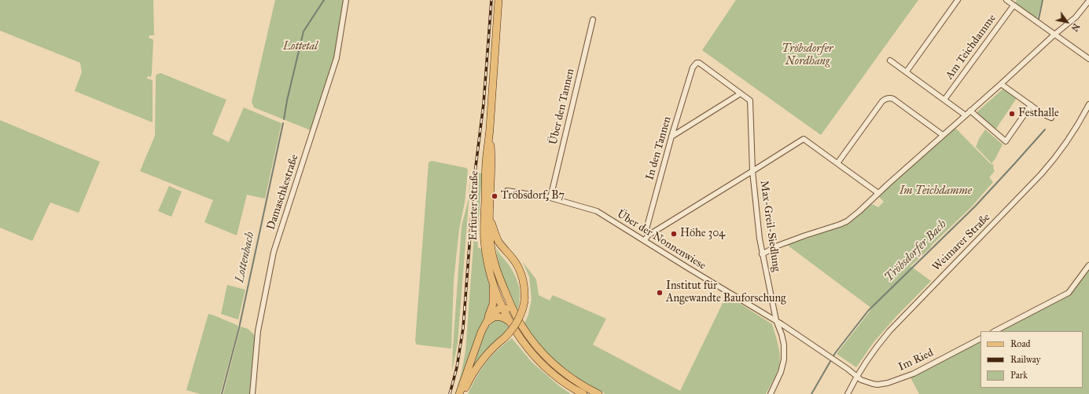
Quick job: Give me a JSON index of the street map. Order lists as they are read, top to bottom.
{
  "streets": {
    "main road": ["Erfurter Straße"],
    "street": [
      "Am Teichdamme",
      "Über den Tannen",
      "In den Tannen",
      "Damaschkestraße",
      "Max-Greil-Siedlung",
      "Über der Nonnenwiese",
      "Weimarer Straße",
      "Im Ried"
    ]
  },
  "crossings": [
    ["Über den Tannen", "Über der Nonnenwiese"],
    ["In den Tannen", "Max-Greil-Siedlung"],
    ["Max-Greil-Siedlung", "Über der Nonnenwiese"],
    ["Über der Nonnenwiese", "Weimarer Straße"],
    ["Über der Nonnenwiese", "Im Ried"],
    ["Weimarer Straße", "Im Ried"]
  ],
  "water": ["Tröbsdorfer Bach", "Lottenbach"],
  "parks": ["Lottetal", "Tröbsdorfer Nordhang", "Im Teichdamme"],
  "places": [
    "Festhalle",
    "Tröbsdorf, B7",
    "Höhe 304",
    "Institut für Angewandte Bauforschung"
  ],
  "legend": ["Road", "Railway", "Park"],
  "north": "bottom right"
}
